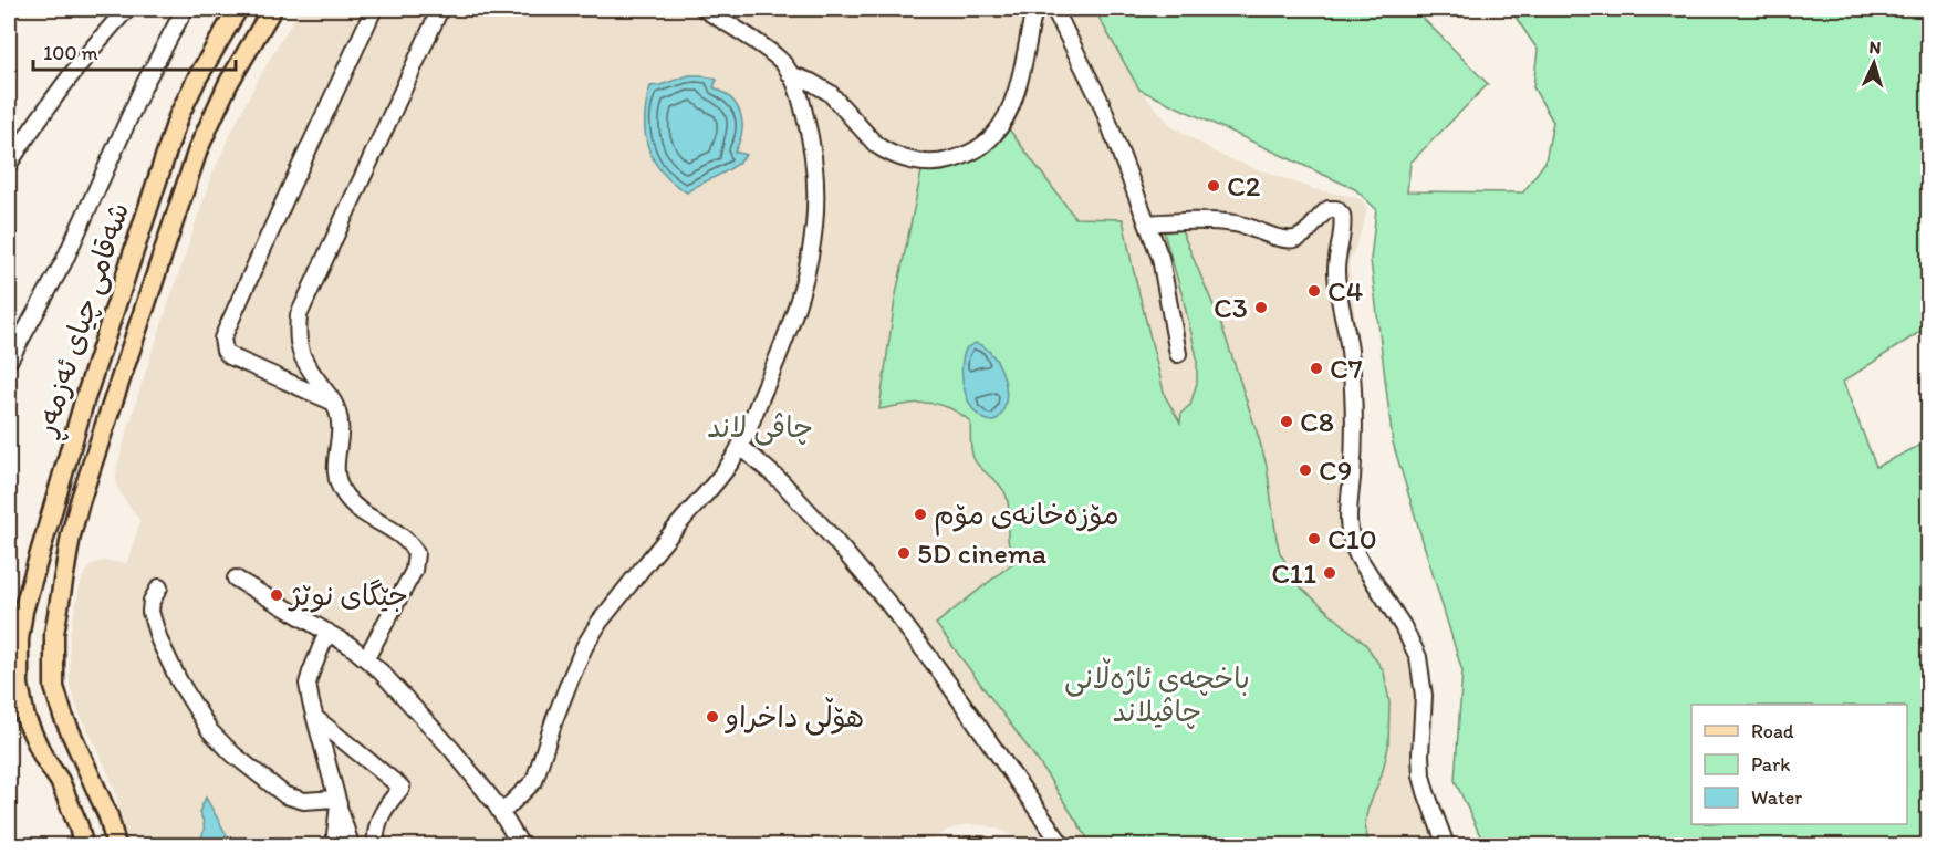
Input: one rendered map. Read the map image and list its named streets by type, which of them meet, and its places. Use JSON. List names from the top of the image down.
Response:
{
  "streets": {
    "main road": ["شەقامی چیای ئەزمەڕ"]
  },
  "parks": ["چاڤی لاند", "باخچەی ئاژەڵانی چاڤیلاند"],
  "places": [
    "C2",
    "C4",
    "C3",
    "C7",
    "C8",
    "C9",
    "مۆزەخانەی مۆم",
    "C10",
    "5D cinema",
    "C11",
    "جێگای نوێژ",
    "هۆڵی داخراو"
  ],
  "legend": ["Road", "Park", "Water"],
  "scale_bar": "100 m",
  "north": "top"
}
